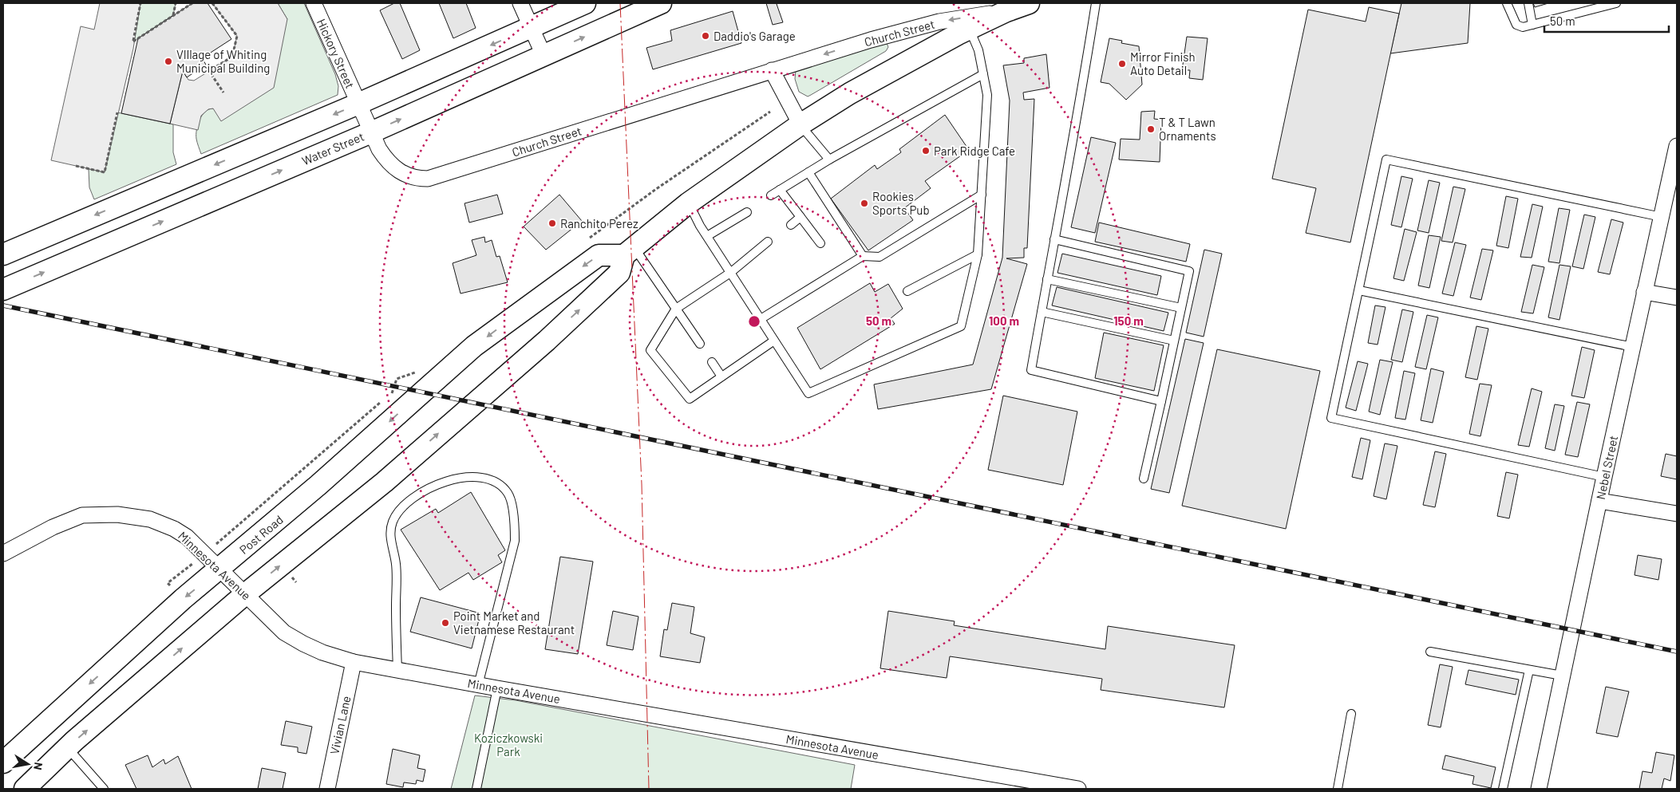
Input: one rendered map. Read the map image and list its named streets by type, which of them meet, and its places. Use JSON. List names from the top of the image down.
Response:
{
  "streets": {
    "main road": ["Church Street", "Water Street", "Post Road"],
    "street": [
      "Hickory Street",
      "Nebel Street",
      "Minnesota Avenue",
      "Vivian Lane"
    ]
  },
  "crossings": [
    ["Church Street", "Hickory Street"],
    ["Church Street", "Water Street"],
    ["Post Road", "Minnesota Avenue"],
    ["Minnesota Avenue", "Vivian Lane"]
  ],
  "parks": ["Koziczkowski Park"],
  "places": [
    "Daddio's Garage",
    "VIllage of Whiting Municipal Building",
    "Mirror Finish Auto Detail",
    "T & T Lawn Ornaments",
    "Park Ridge Cafe",
    "Rookies Sports Pub",
    "Ranchito Perez",
    "Point Market and Vietnamese Restaurant"
  ],
  "scale_bar": "50 m",
  "north": "right",
  "rings": ["50 m", "100 m", "150 m"]
}
